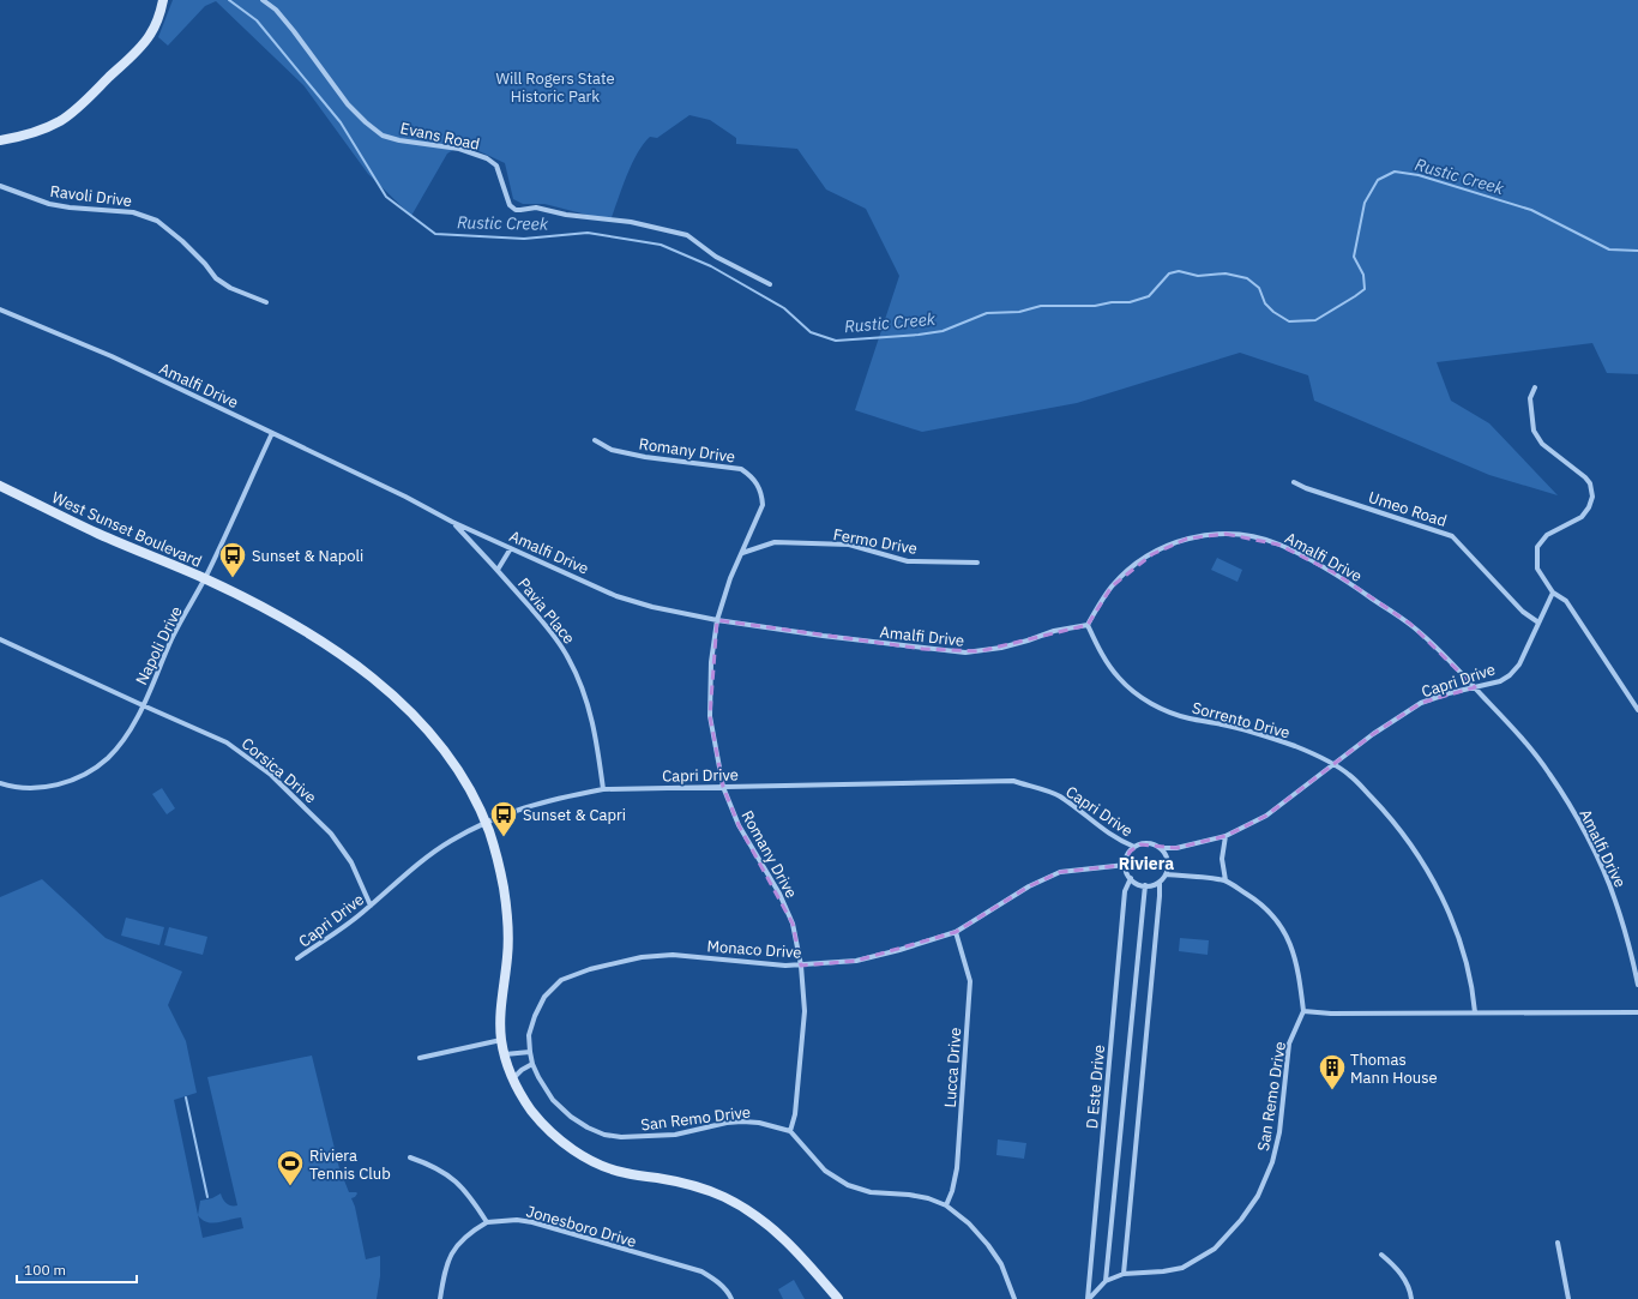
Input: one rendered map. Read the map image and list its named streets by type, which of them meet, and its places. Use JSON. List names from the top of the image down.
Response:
{
  "streets": {
    "main road": ["West Sunset Boulevard"],
    "street": [
      "Evans Road",
      "Ravoli Drive",
      "Amalfi Drive",
      "Romany Drive",
      "Umeo Road",
      "Fermo Drive",
      "Pavia Place",
      "Napoli Drive",
      "Capri Drive",
      "Sorrento Drive",
      "Corsica Drive",
      "Monaco Drive",
      "Lucca Drive",
      "D Este Drive",
      "San Remo Drive",
      "Jonesboro Drive"
    ]
  },
  "crossings": [
    ["Amalfi Drive", "Romany Drive"],
    ["Amalfi Drive", "Pavia Place"],
    ["Amalfi Drive", "Napoli Drive"],
    ["Amalfi Drive", "Capri Drive"],
    ["Amalfi Drive", "Sorrento Drive"],
    ["Romany Drive", "Fermo Drive"],
    ["Romany Drive", "Capri Drive"],
    ["Romany Drive", "Monaco Drive"],
    ["Romany Drive", "San Remo Drive"],
    ["Umeo Road", "Capri Drive"],
    ["West Sunset Boulevard", "Napoli Drive"],
    ["West Sunset Boulevard", "Capri Drive"],
    ["Pavia Place", "Capri Drive"],
    ["Napoli Drive", "Corsica Drive"],
    ["Capri Drive", "Sorrento Drive"],
    ["Capri Drive", "Corsica Drive"],
    ["Capri Drive", "Monaco Drive"],
    ["Capri Drive", "D Este Drive"],
    ["Monaco Drive", "Lucca Drive"],
    ["Monaco Drive", "D Este Drive"],
    ["Monaco Drive", "San Remo Drive"],
    ["D Este Drive", "San Remo Drive"]
  ],
  "districts": ["Riviera"],
  "water": ["Rustic Creek"],
  "parks": ["Will Rogers State Historic Park"],
  "places": {
    "bus stop": ["Sunset & Napoli", "Sunset & Capri"],
    "building": ["Thomas Mann House"],
    "sports": ["Riviera Tennis Club"]
  },
  "scale_bar": "100 m"
}
